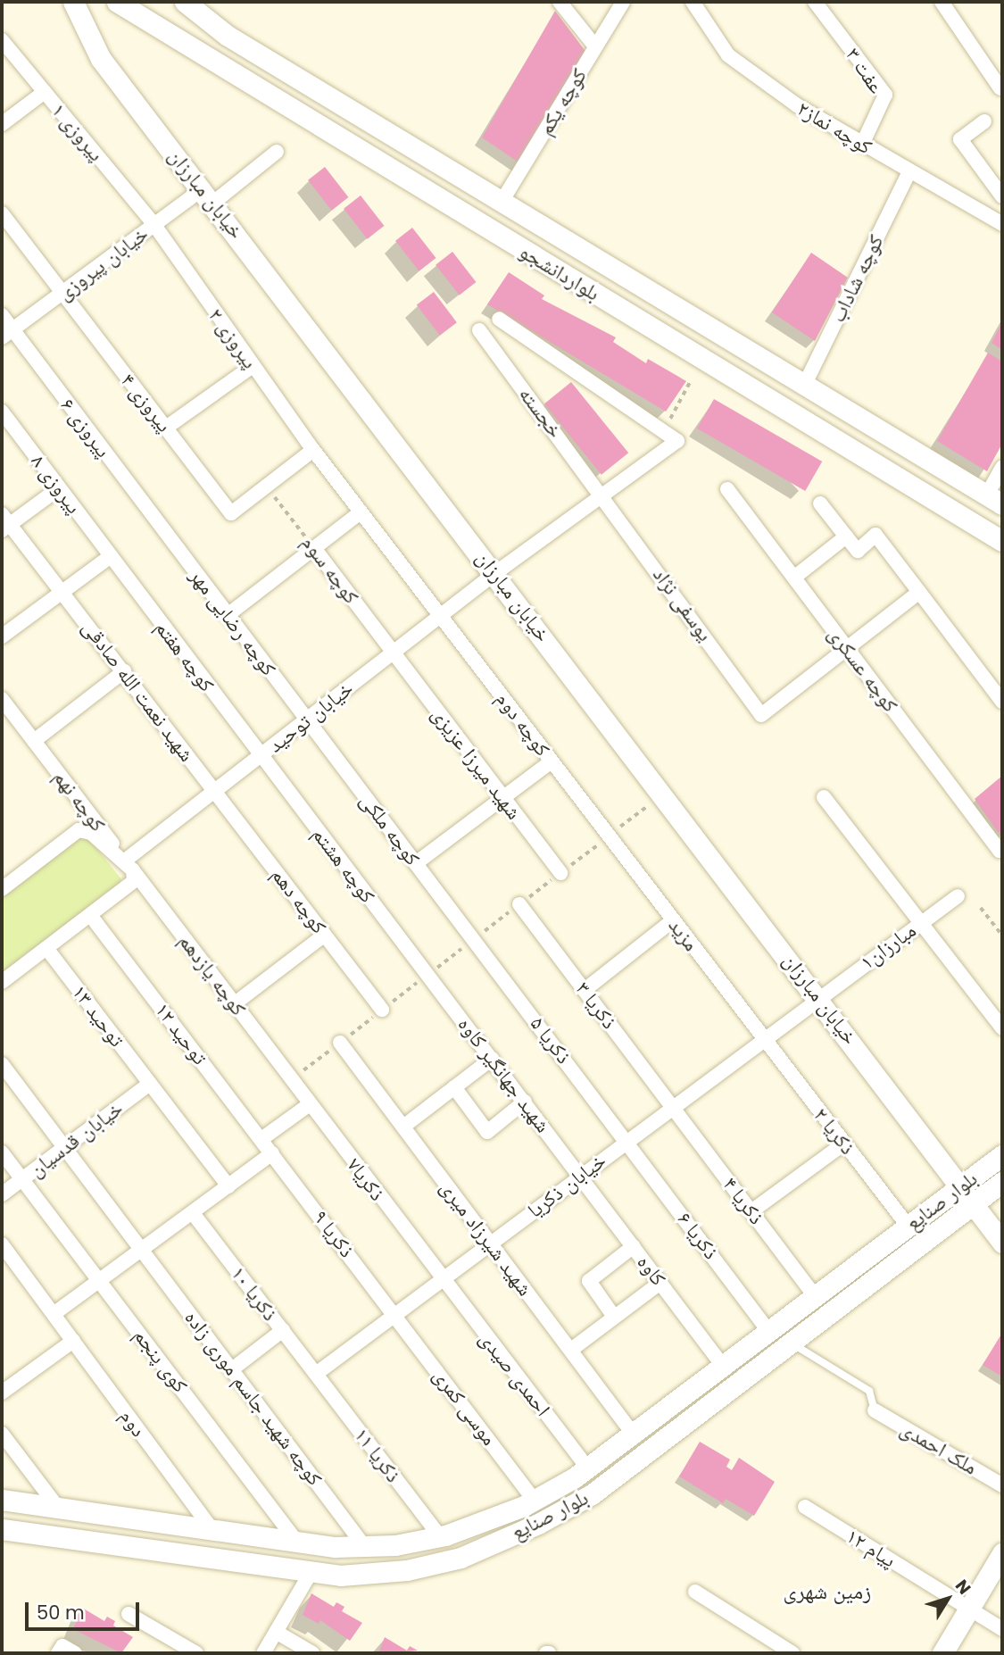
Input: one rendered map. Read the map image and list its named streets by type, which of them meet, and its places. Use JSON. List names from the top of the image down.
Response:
{
  "streets": {
    "street": [
      "عفت ۳",
      "کوچه یکم",
      "کوچه نماز۲",
      "پیروزی ۱",
      "خیابان مبارزان",
      "خیابان پیروزی",
      "بلواردانشجو",
      "کوچه شاداب",
      "پیروزی ۲",
      "پیروزی ۴",
      "خجسته",
      "پیروزی ۶",
      "پیروزی ۸",
      "کوچه سوم",
      "یوسفی نژاد",
      "کوچه رضایی مهر",
      "کوچه هفتم",
      "کوچه عسکری",
      "شهید نعمت الله صادقی",
      "خیابان توحید",
      "کوچه دوم",
      "شهید میرزا عزیزی",
      "کوچه نهم",
      "کوچه ملکی",
      "کوچه هشتم",
      "کوچه دهم",
      "مزید",
      "مبارزان۱",
      "کوچه یازدهم",
      "ذکریا ۳",
      "توحید ۱۳",
      "توحید ۱۲",
      "ذکریا ۵",
      "شهید جهانگیر کاوه",
      "ذکریا ۲",
      "خیابان قدسیان",
      "ذکریا۷",
      "خیابان ذکریا",
      "ذکریا ۴",
      "بلوار صنایع",
      "ذکریا ۹",
      "ذکریا ۶",
      "شهید شیرزاد میری",
      "کاوه",
      "ذکریا ۱۰",
      "کوی پنجم",
      "احمدی صیدی",
      "کوچه شهید جاسم موری زاده",
      "موسی کمری",
      "دوم",
      "ملک احمدی",
      "ذکریا ۱۱",
      "پیام ۱۲"
    ]
  },
  "crossings": [
    ["عفت ۳", "کوچه نماز۲"],
    ["کوچه یکم", "بلواردانشجو"],
    ["کوچه نماز۲", "کوچه شاداب"],
    ["پیروزی ۱", "خیابان پیروزی"],
    ["پیروزی ۱", "پیروزی ۲"],
    ["خیابان مبارزان", "خیابان پیروزی"],
    ["خیابان مبارزان", "خیابان توحید"],
    ["خیابان مبارزان", "مبارزان۱"],
    ["خیابان مبارزان", "خیابان ذکریا"],
    ["خیابان مبارزان", "بلوار صنایع"],
    ["خیابان پیروزی", "پیروزی ۲"],
    ["خیابان پیروزی", "پیروزی ۴"],
    ["خیابان پیروزی", "پیروزی ۶"],
    ["بلواردانشجو", "کوچه شاداب"],
    ["پیروزی ۴", "کوچه سوم"],
    ["خجسته", "یوسفی نژاد"],
    ["پیروزی ۶", "کوچه رضایی مهر"],
    ["پیروزی ۸", "کوچه هفتم"],
    ["کوچه سوم", "خیابان توحید"],
    ["کوچه سوم", "شهید میرزا عزیزی"],
    ["یوسفی نژاد", "کوچه عسکری"],
    ["کوچه رضایی مهر", "خیابان توحید"],
    ["کوچه رضایی مهر", "کوچه ملکی"],
    ["کوچه هفتم", "خیابان توحید"],
    ["کوچه هفتم", "کوچه هشتم"],
    ["شهید نعمت الله صادقی", "خیابان توحید"],
    ["شهید نعمت الله صادقی", "کوچه دهم"],
    ["خیابان توحید", "کوچه دوم"],
    ["خیابان توحید", "شهید میرزا عزیزی"],
    ["خیابان توحید", "کوچه نهم"],
    ["خیابان توحید", "کوچه ملکی"],
    ["خیابان توحید", "کوچه هشتم"],
    ["خیابان توحید", "کوچه دهم"],
    ["خیابان توحید", "کوچه یازدهم"],
    ["خیابان توحید", "توحید ۱۳"],
    ["خیابان توحید", "توحید ۱۲"],
    ["کوچه دوم", "مزید"],
    ["کوچه نهم", "کوچه یازدهم"],
    ["کوچه ملکی", "ذکریا ۵"],
    ["کوچه هشتم", "شهید جهانگیر کاوه"],
    ["مزید", "ذکریا ۲"],
    ["مزید", "خیابان ذکریا"],
    ["مبارزان۱", "خیابان ذکریا"],
    ["کوچه یازدهم", "ذکریا۷"],
    ["ذکریا ۳", "خیابان ذکریا"],
    ["ذکریا ۳", "ذکریا ۴"],
    ["توحید ۱۳", "خیابان قدسیان"],
    ["توحید ۱۲", "ذکریا ۹"],
    ["ذکریا ۵", "خیابان ذکریا"],
    ["ذکریا ۵", "ذکریا ۶"],
    ["شهید جهانگیر کاوه", "خیابان ذکریا"],
    ["شهید جهانگیر کاوه", "کاوه"],
    ["ذکریا ۲", "خیابان ذکریا"],
    ["ذکریا ۲", "بلوار صنایع"],
    ["خیابان قدسیان", "کوی پنجم"],
    ["خیابان قدسیان", "کوچه شهید جاسم موری زاده"],
    ["ذکریا۷", "خیابان ذکریا"],
    ["ذکریا۷", "احمدی صیدی"],
    ["خیابان ذکریا", "ذکریا ۴"],
    ["خیابان ذکریا", "ذکریا ۹"],
    ["خیابان ذکریا", "ذکریا ۶"],
    ["خیابان ذکریا", "شهید شیرزاد میری"],
    ["خیابان ذکریا", "کاوه"],
    ["خیابان ذکریا", "ذکریا ۱۰"],
    ["خیابان ذکریا", "احمدی صیدی"],
    ["خیابان ذکریا", "موسی کمری"],
    ["خیابان ذکریا", "ذکریا ۱۱"],
    ["ذکریا ۴", "بلوار صنایع"],
    ["بلوار صنایع", "ذکریا ۶"],
    ["بلوار صنایع", "شهید شیرزاد میری"],
    ["بلوار صنایع", "کاوه"],
    ["بلوار صنایع", "کوی پنجم"],
    ["بلوار صنایع", "احمدی صیدی"],
    ["بلوار صنایع", "کوچه شهید جاسم موری زاده"],
    ["بلوار صنایع", "موسی کمری"],
    ["بلوار صنایع", "دوم"],
    ["بلوار صنایع", "ذکریا ۱۱"],
    ["ذکریا ۹", "موسی کمری"],
    ["ذکریا ۱۰", "ذکریا ۱۱"]
  ],
  "districts": ["زمین شهری"],
  "scale_bar": "50 m",
  "north": "top right"
}
